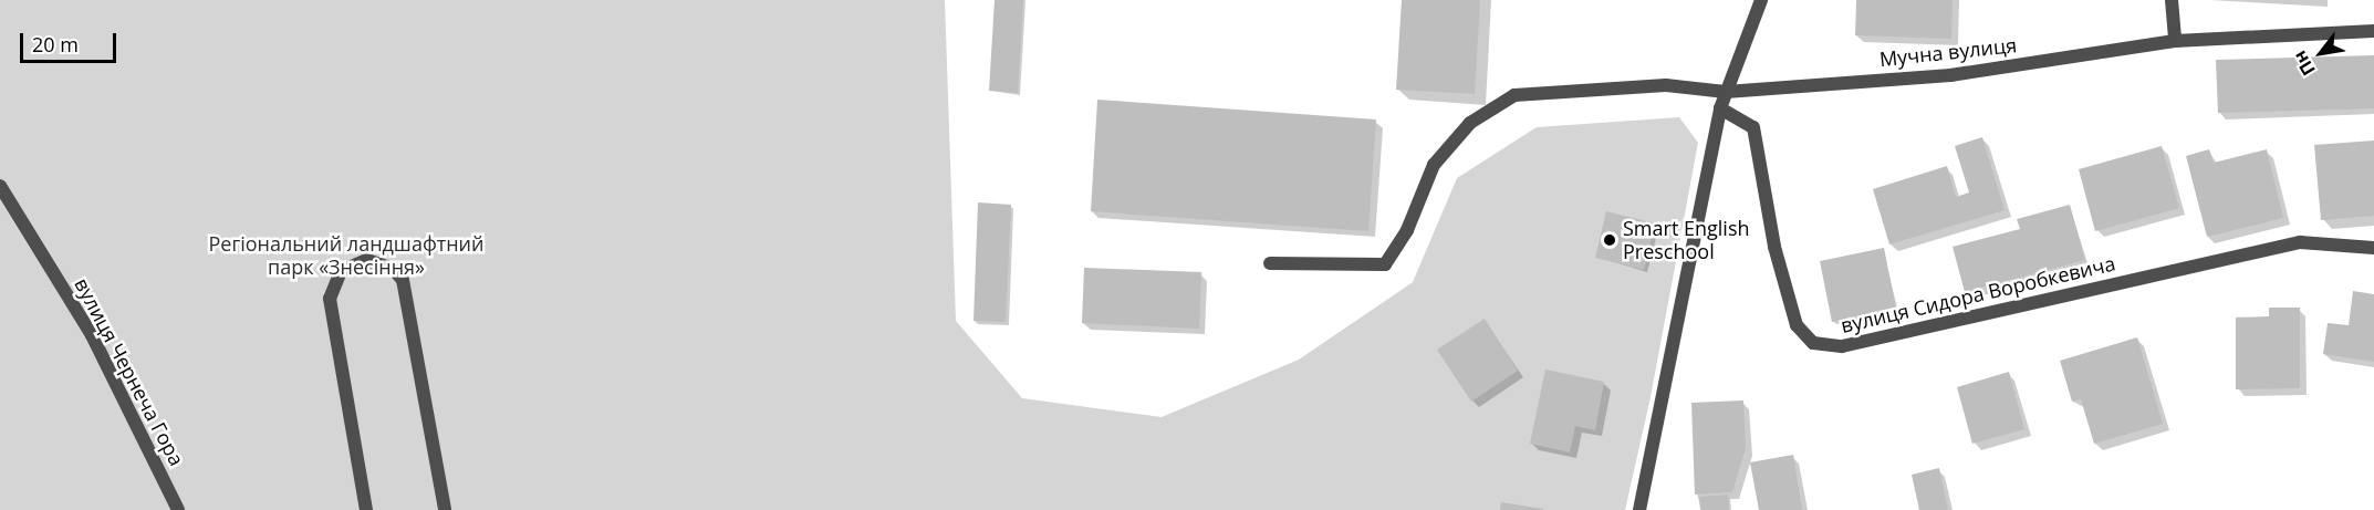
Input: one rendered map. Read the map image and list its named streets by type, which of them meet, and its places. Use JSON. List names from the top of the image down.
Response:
{
  "streets": {
    "street": ["Мучна вулиця", "вулиця Сидора Воробкевича", "вулиця Чернеча Гора"]
  },
  "parks": ["Регіональний ландшафтний парк «Знесіння»"],
  "places": ["Smart English Preschool"],
  "scale_bar": "20 m",
  "north": "bottom left"
}
